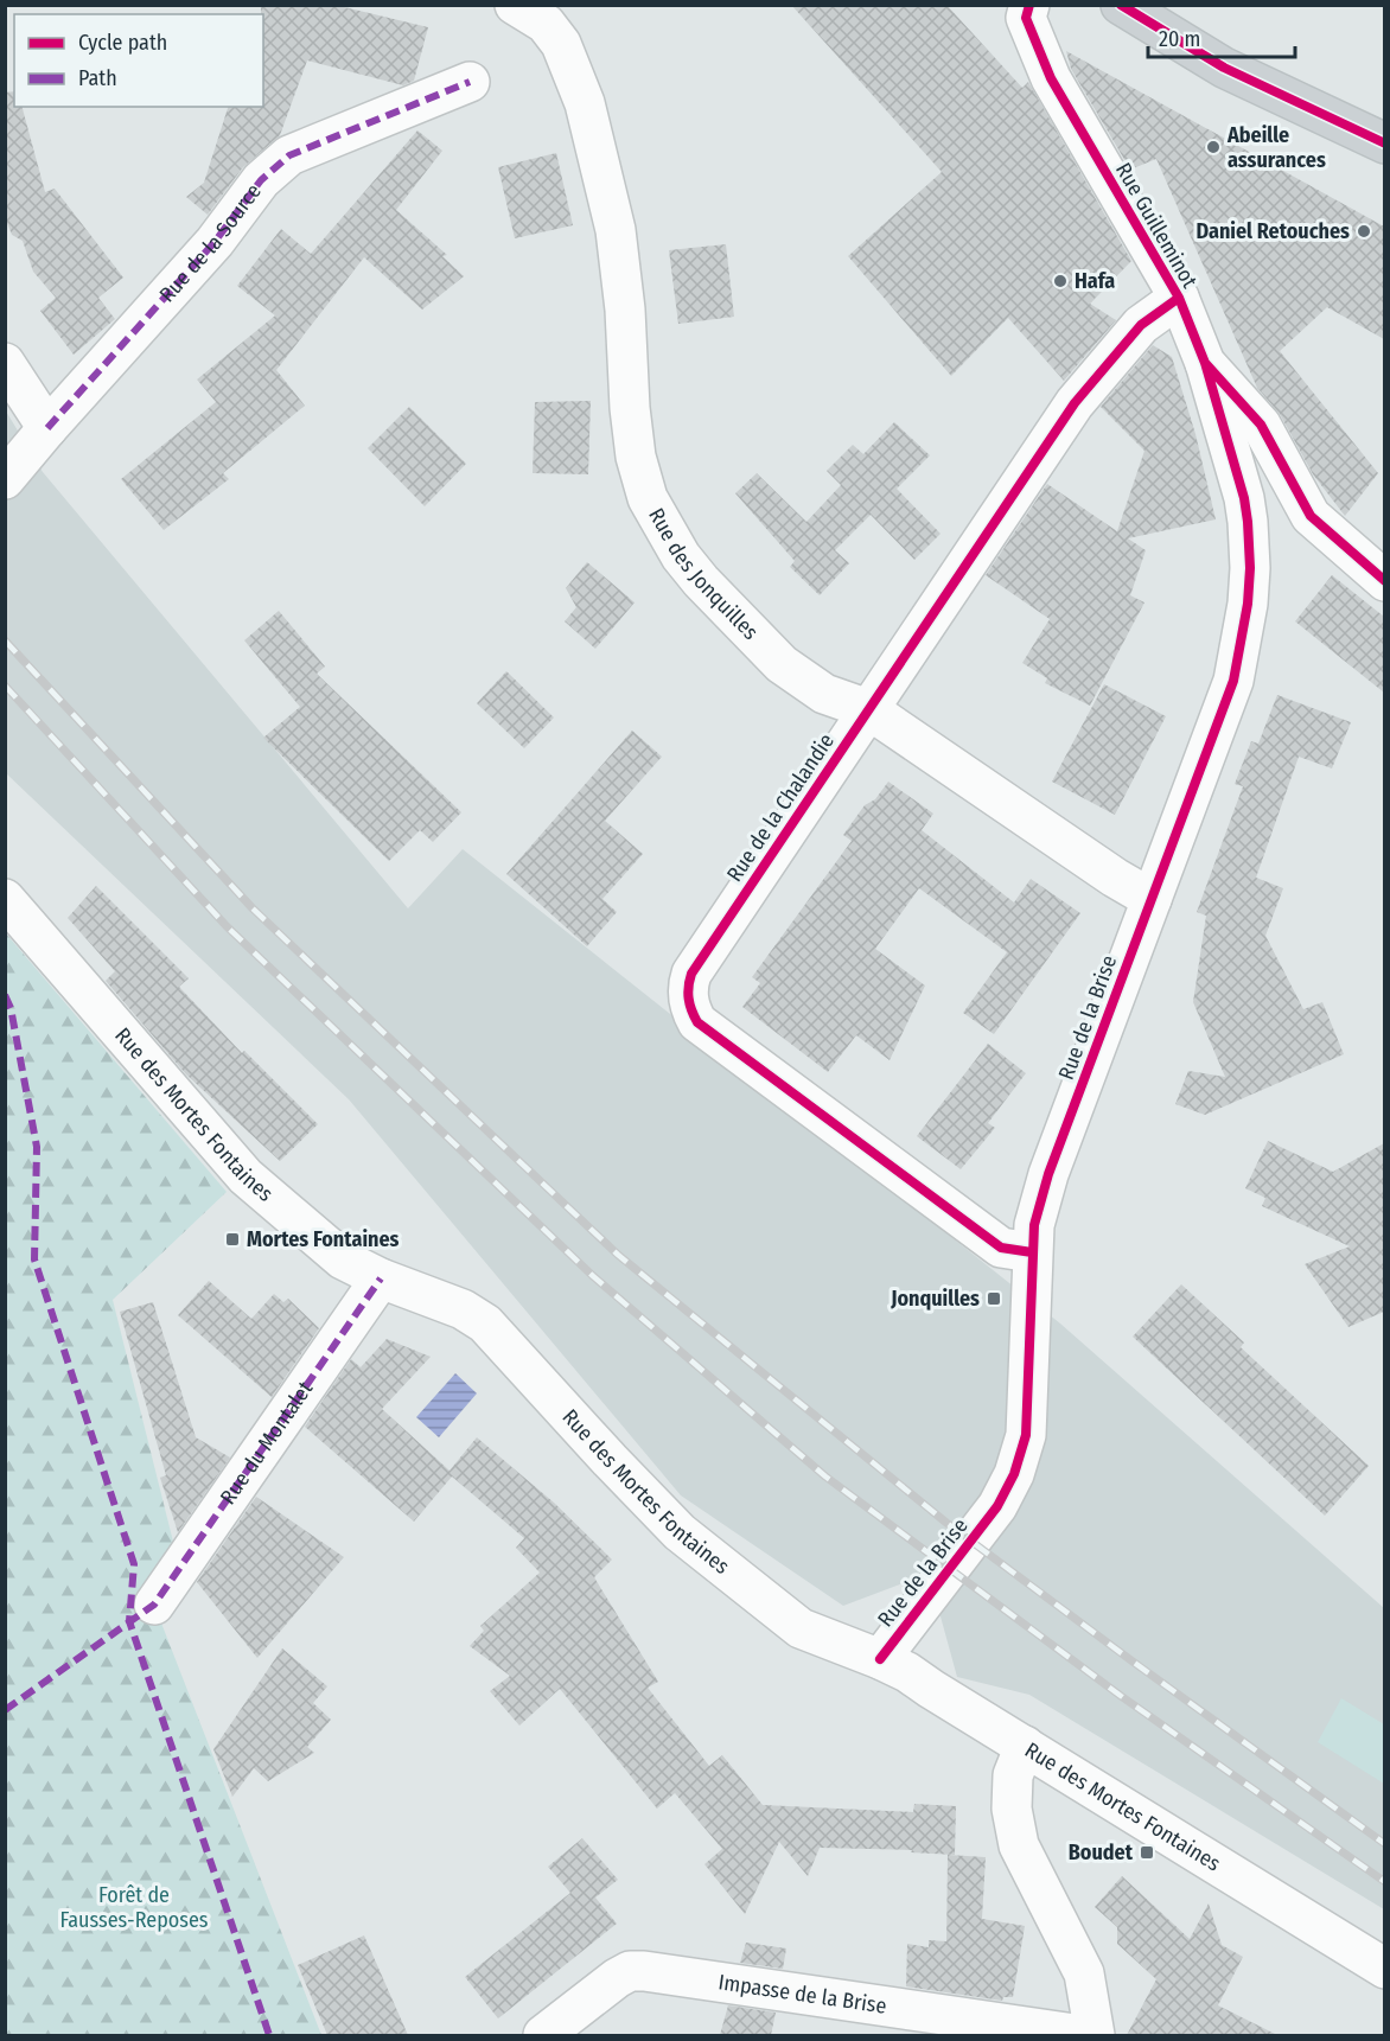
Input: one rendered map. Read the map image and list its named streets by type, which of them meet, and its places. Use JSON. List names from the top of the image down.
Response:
{
  "streets": {
    "street": [
      "Rue Guilleminot",
      "Rue de la Source",
      "Rue des Jonquilles",
      "Rue de la Chalandie",
      "Rue de la Brise",
      "Rue des Mortes Fontaines",
      "Rue du Montalet",
      "Impasse de la Brise"
    ]
  },
  "crossings": [
    ["Rue Guilleminot", "Rue de la Chalandie"],
    ["Rue Guilleminot", "Rue de la Brise"],
    ["Rue des Jonquilles", "Rue de la Chalandie"],
    ["Rue des Jonquilles", "Rue de la Brise"],
    ["Rue de la Chalandie", "Rue de la Brise"],
    ["Rue de la Brise", "Rue des Mortes Fontaines"],
    ["Rue des Mortes Fontaines", "Rue du Montalet"]
  ],
  "parks": ["Forêt de Fausses-Reposes"],
  "places": {
    "other": ["Abeille assurances", "Daniel Retouches", "Hafa"],
    "transit": ["Mortes Fontaines", "Jonquilles", "Boudet"]
  },
  "legend": ["Cycle path", "Path"],
  "scale_bar": "20 m"
}
